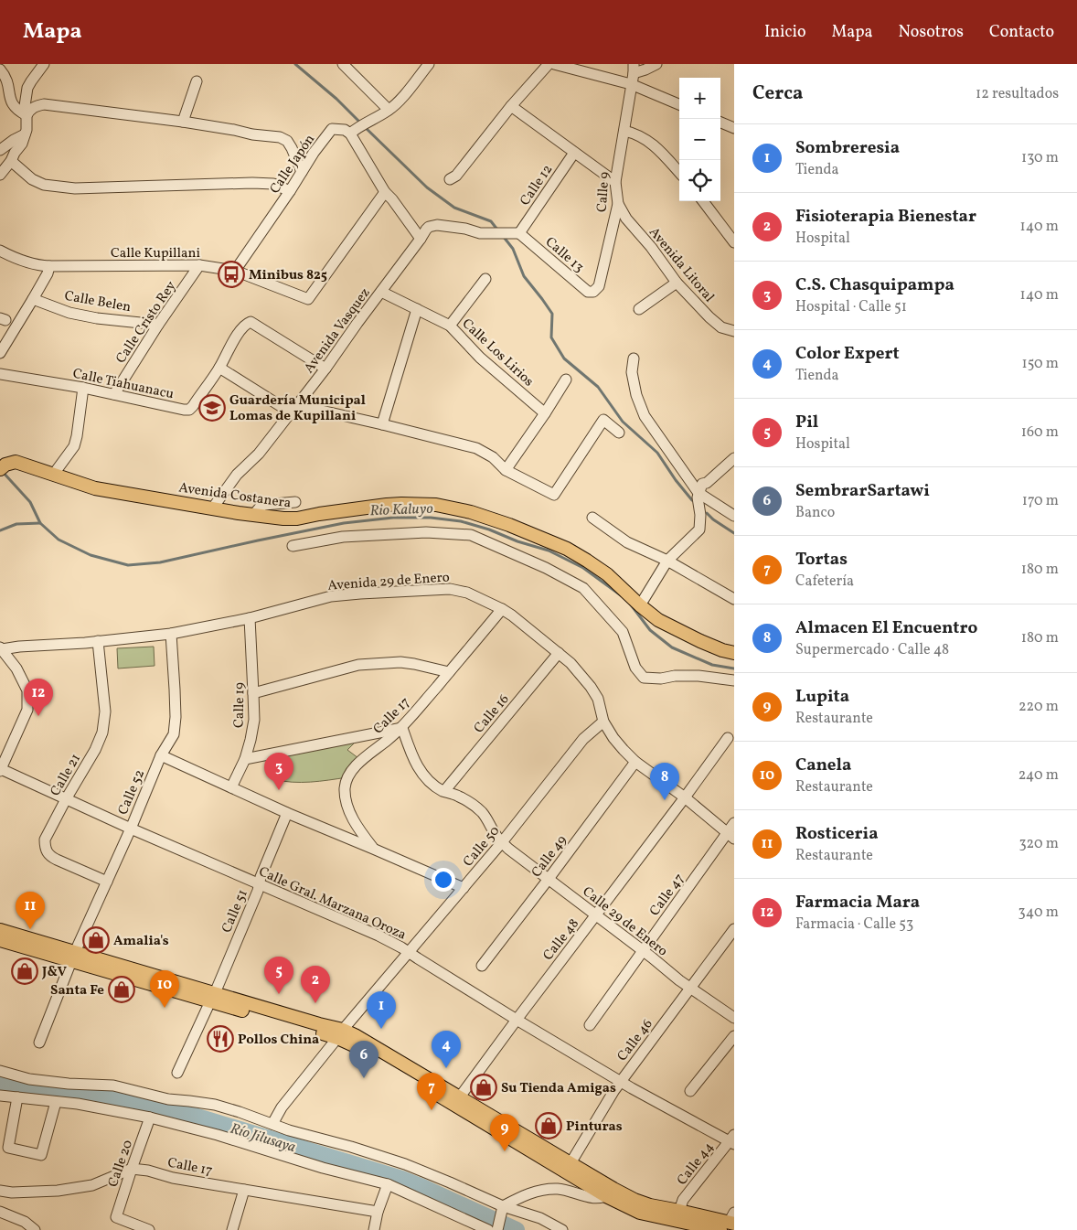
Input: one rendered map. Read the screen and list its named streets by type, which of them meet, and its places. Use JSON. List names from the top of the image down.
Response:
{
  "streets": {
    "main road": ["Avenida Costanera"],
    "street": [
      "Calle Japón",
      "Calle 12",
      "Calle 9",
      "Calle Kupillani",
      "Calle 13",
      "Avenida Litoral",
      "Calle Belen",
      "Calle Cristo Rey",
      "Avenida Vasquez",
      "Calle Los Lirios",
      "Calle Tiahuanacu",
      "Avenida 29 de Enero",
      "Calle 19",
      "Calle 16",
      "Calle 17",
      "Calle 21",
      "Calle 52",
      "Calle 50",
      "Calle 49",
      "Calle 47",
      "Calle Gral. Marzana Oroza",
      "Calle 51",
      "Calle 29 de Enero",
      "Calle 48",
      "Calle 46",
      "Calle 20",
      "Calle 44"
    ]
  },
  "crossings": [
    ["Calle Japón", "Calle Kupillani"],
    ["Calle 12", "Calle 13"],
    ["Calle 12", "Avenida Vasquez"],
    ["Calle 9", "Calle 13"],
    ["Calle 9", "Avenida Litoral"],
    ["Calle Kupillani", "Calle Cristo Rey"],
    ["Calle 13", "Avenida Vasquez"],
    ["Calle Belen", "Calle Cristo Rey"],
    ["Calle Cristo Rey", "Calle Tiahuanacu"],
    ["Avenida Vasquez", "Calle Los Lirios"],
    ["Avenida Vasquez", "Calle Tiahuanacu"],
    ["Avenida Vasquez", "Avenida Costanera"],
    ["Avenida 29 de Enero", "Calle 19"],
    ["Avenida 29 de Enero", "Calle 16"],
    ["Avenida 29 de Enero", "Calle 17"],
    ["Avenida 29 de Enero", "Calle 21"],
    ["Avenida 29 de Enero", "Calle 52"],
    ["Avenida 29 de Enero", "Calle 50"],
    ["Avenida 29 de Enero", "Calle 49"],
    ["Avenida 29 de Enero", "Calle 47"],
    ["Avenida 29 de Enero", "Calle 48"],
    ["Calle 16", "Calle 29 de Enero"],
    ["Calle 17", "Calle 29 de Enero"],
    ["Calle 17", "Calle 20"],
    ["Calle 21", "Calle 52"],
    ["Calle 21", "Calle Gral. Marzana Oroza"],
    ["Calle 52", "Calle Gral. Marzana Oroza"],
    ["Calle 50", "Calle Gral. Marzana Oroza"],
    ["Calle 50", "Calle 29 de Enero"],
    ["Calle 49", "Calle 29 de Enero"],
    ["Calle 47", "Calle 29 de Enero"],
    ["Calle Gral. Marzana Oroza", "Calle 51"],
    ["Calle Gral. Marzana Oroza", "Calle 48"],
    ["Calle Gral. Marzana Oroza", "Calle 46"],
    ["Calle Gral. Marzana Oroza", "Calle 44"],
    ["Calle 29 de Enero", "Calle 48"],
    ["Calle 29 de Enero", "Calle 46"]
  ],
  "water": ["Rio Kaluyo", "Río Jilusaya"],
  "places": {
    "bus stop": ["Minibus 825"],
    "school or university": ["Guardería Municipal Lomas de Kupillani"],
    "shop": [
      "Amalia's",
      "J&V",
      "Santa Fe",
      "Su Tienda Amigas",
      "Pinturas"
    ],
    "restaurant": ["Pollos China"]
  },
  "page": {
    "header": "Mapa",
    "nav": [
      "Inicio",
      "Mapa",
      "Nosotros",
      "Contacto"
    ],
    "heading": ["Cerca", "12 resultados"],
    "map_buttons": ["+", "−"],
    "list": [
      {
        "mark": "1",
        "name": "Sombreresia",
        "note": "Tienda",
        "value": "130 m"
      },
      {
        "mark": "2",
        "name": "Fisioterapia Bienestar",
        "note": "Hospital",
        "value": "140 m"
      },
      {
        "mark": "3",
        "name": "C.S. Chasquipampa",
        "note": "Hospital · Calle 51",
        "value": "140 m"
      },
      {
        "mark": "4",
        "name": "Color Expert",
        "note": "Tienda",
        "value": "150 m"
      },
      {
        "mark": "5",
        "name": "Pil",
        "note": "Hospital",
        "value": "160 m"
      },
      {
        "mark": "6",
        "name": "SembrarSartawi",
        "note": "Banco",
        "value": "170 m"
      },
      {
        "mark": "7",
        "name": "Tortas",
        "note": "Cafetería",
        "value": "180 m"
      },
      {
        "mark": "8",
        "name": "Almacen El Encuentro",
        "note": "Supermercado · Calle 48",
        "value": "180 m"
      },
      {
        "mark": "9",
        "name": "Lupita",
        "note": "Restaurante",
        "value": "220 m"
      },
      {
        "mark": "10",
        "name": "Canela",
        "note": "Restaurante",
        "value": "240 m"
      },
      {
        "mark": "11",
        "name": "Rosticeria",
        "note": "Restaurante",
        "value": "320 m"
      },
      {
        "mark": "12",
        "name": "Farmacia Mara",
        "note": "Farmacia · Calle 53",
        "value": "340 m"
      }
    ],
    "pins": [
      "12",
      "3",
      "8",
      "11",
      "5",
      "2",
      "10",
      "1",
      "4",
      "6",
      "7",
      "9"
    ]
  }
}
